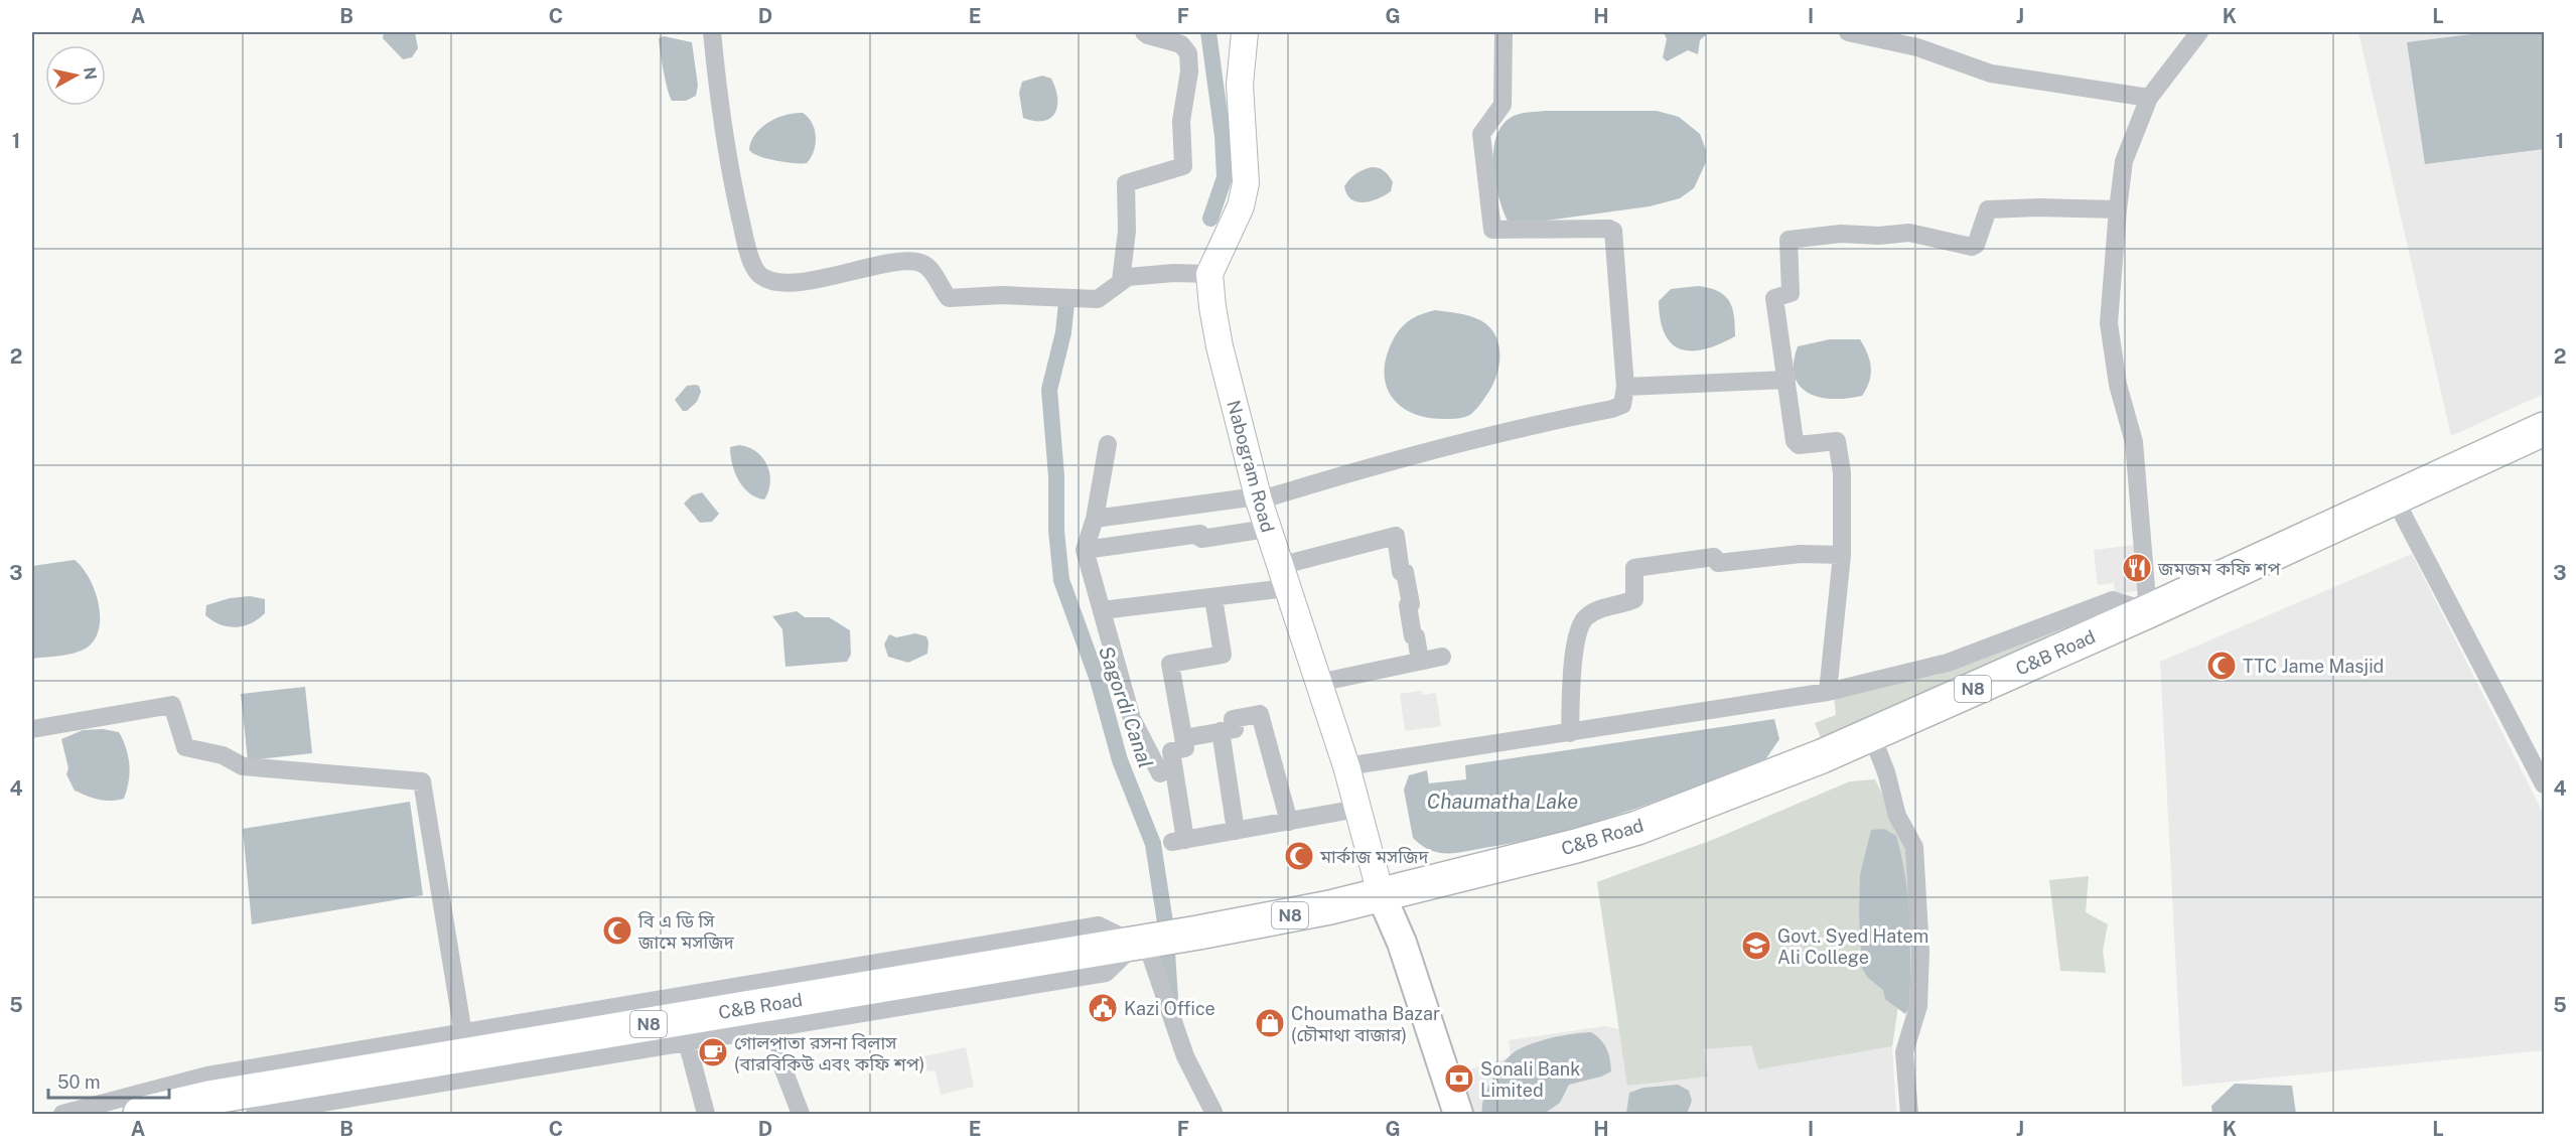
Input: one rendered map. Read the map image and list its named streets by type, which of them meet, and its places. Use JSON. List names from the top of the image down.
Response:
{
  "streets": {
    "highway": ["C&B Road", "N8"],
    "main road": ["Nabogram Road"]
  },
  "crossings": [
    ["Nabogram Road", "C&B Road"]
  ],
  "water": ["Sagordi Canal", "Chaumatha Lake"],
  "places": {
    "restaurant": ["জমজম কফি শপ"],
    "mosque": ["TTC Jame Masjid", "মার্কাজ মসজিদ", "বি এ ডি সি জামে মসজিদ"],
    "school or university": ["Govt. Syed Hatem Ali College"],
    "public building": ["Kazi Office"],
    "shop": ["Choumatha Bazar (চৌমাথা বাজার)"],
    "cafe": ["গোলপাতা রসনা বিলাস (বারবিকিউ এবং কফি শপ)"],
    "bank": ["Sonali Bank Limited"]
  },
  "scale_bar": "50 m",
  "north": "right",
  "grid": {
    "columns": [
      "A",
      "B",
      "C",
      "D",
      "E",
      "F",
      "G",
      "H",
      "I",
      "J",
      "K",
      "L"
    ],
    "rows": [
      "1",
      "2",
      "3",
      "4",
      "5"
    ]
  }
}
